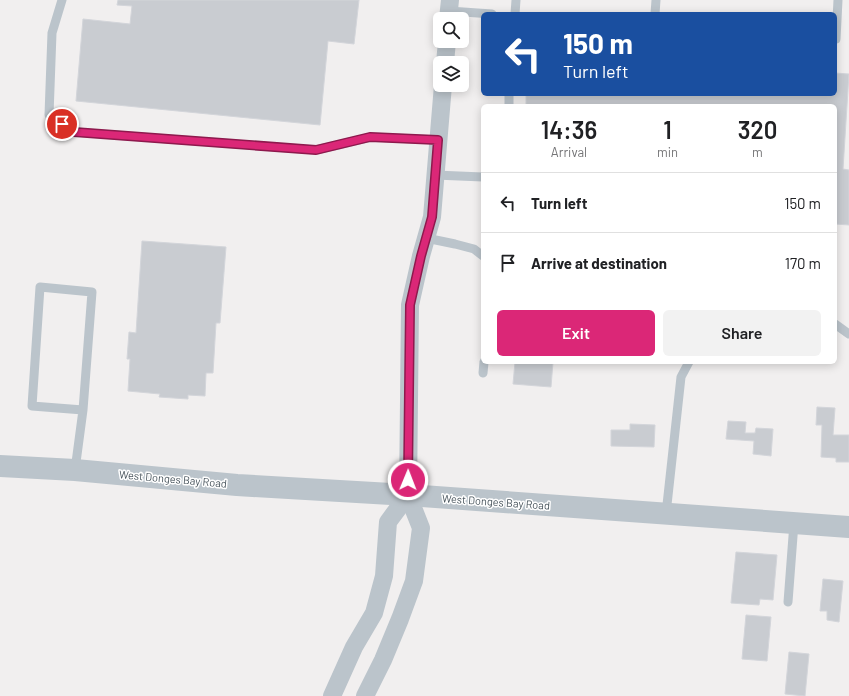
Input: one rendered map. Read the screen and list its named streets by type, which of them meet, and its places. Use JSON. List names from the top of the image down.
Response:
{
  "streets": {
    "street": ["West Donges Bay Road"]
  },
  "page": {
    "turn": ["150 m", "Turn left"],
    "eta": [
      "14:36",
      "Arrival",
      "1",
      "min",
      "320",
      "m"
    ],
    "list": [
      {
        "name": "Turn left",
        "value": "150 m"
      },
      {
        "name": "Arrive at destination",
        "value": "170 m"
      }
    ],
    "buttons": ["Exit", "Share"]
  }
}
